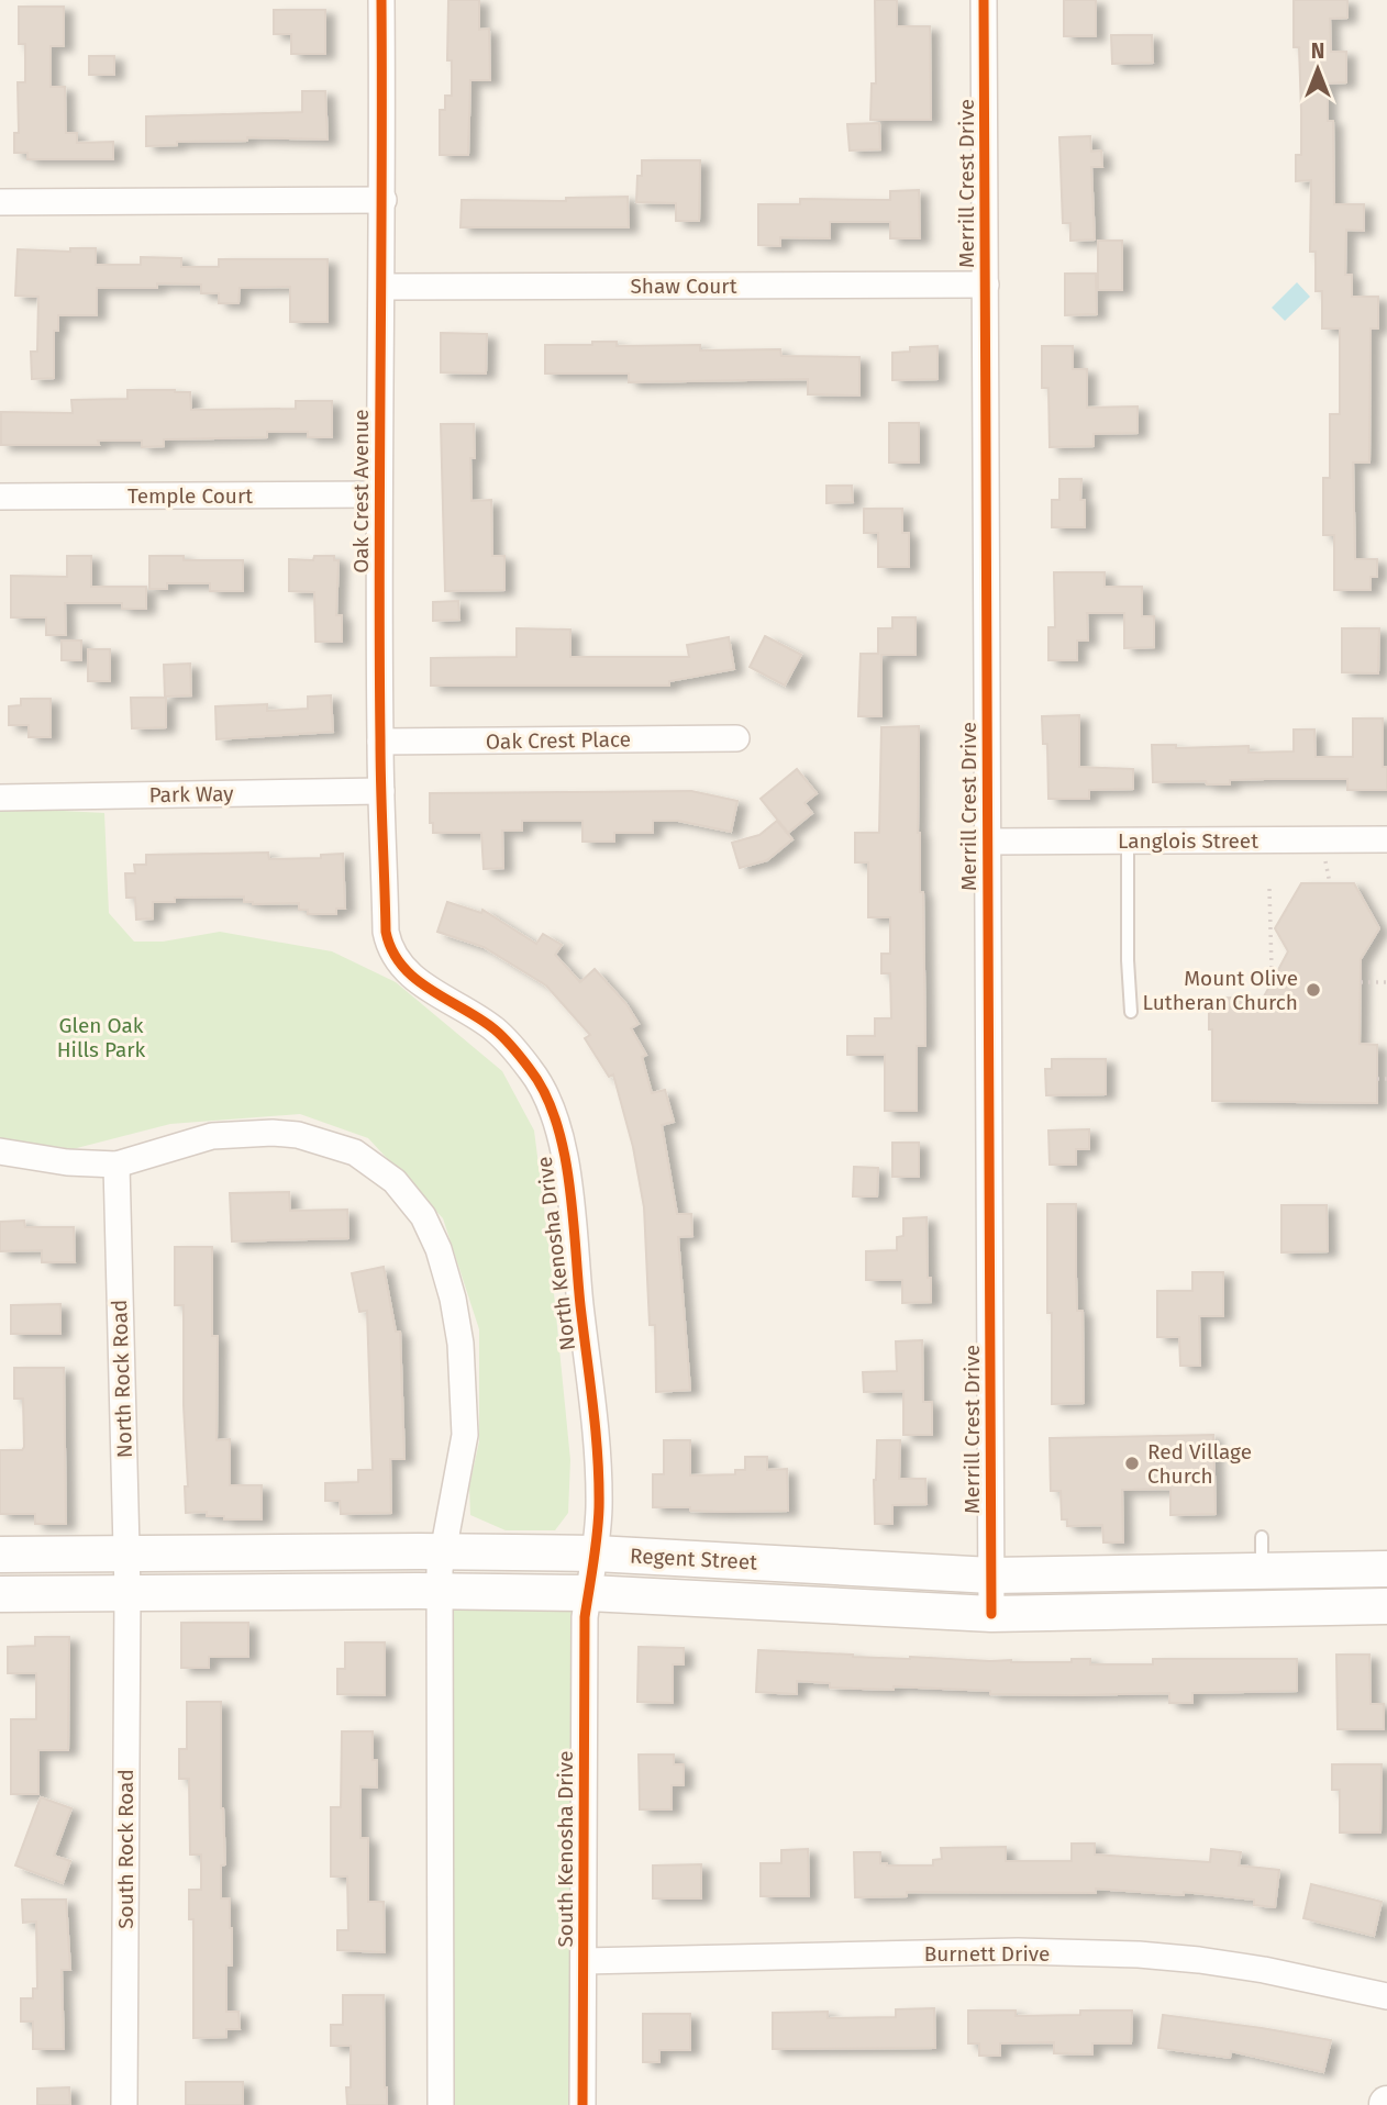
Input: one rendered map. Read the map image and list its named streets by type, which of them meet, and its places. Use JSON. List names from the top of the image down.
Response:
{
  "streets": {
    "street": [
      "Merrill Crest Drive",
      "Shaw Court",
      "Oak Crest Avenue",
      "Temple Court",
      "Oak Crest Place",
      "Park Way",
      "Langlois Street",
      "North Kenosha Drive",
      "North Rock Road",
      "Regent Street",
      "South Rock Road",
      "South Kenosha Drive",
      "Burnett Drive"
    ]
  },
  "crossings": [
    ["Merrill Crest Drive", "Shaw Court"],
    ["Merrill Crest Drive", "Langlois Street"],
    ["Merrill Crest Drive", "Regent Street"],
    ["Shaw Court", "Oak Crest Avenue"],
    ["Oak Crest Avenue", "Temple Court"],
    ["Oak Crest Avenue", "Oak Crest Place"],
    ["Oak Crest Avenue", "Park Way"],
    ["Oak Crest Avenue", "North Kenosha Drive"],
    ["North Kenosha Drive", "Regent Street"],
    ["North Kenosha Drive", "South Kenosha Drive"],
    ["North Rock Road", "Regent Street"],
    ["North Rock Road", "South Rock Road"],
    ["Regent Street", "South Rock Road"],
    ["Regent Street", "South Kenosha Drive"],
    ["South Kenosha Drive", "Burnett Drive"]
  ],
  "parks": ["Glen Oak Hills Park"],
  "places": ["Mount Olive Lutheran Church", "Red Village Church"],
  "north": "top"
}
